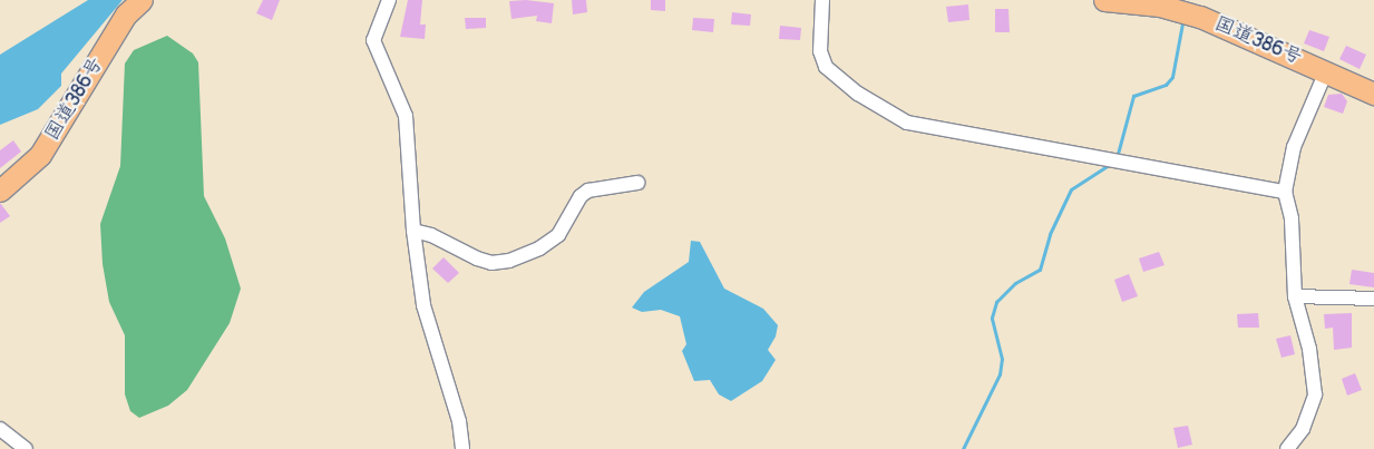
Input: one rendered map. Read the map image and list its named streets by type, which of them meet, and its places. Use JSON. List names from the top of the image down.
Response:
{
  "streets": {
    "highway": ["国道386号"]
  }
}
